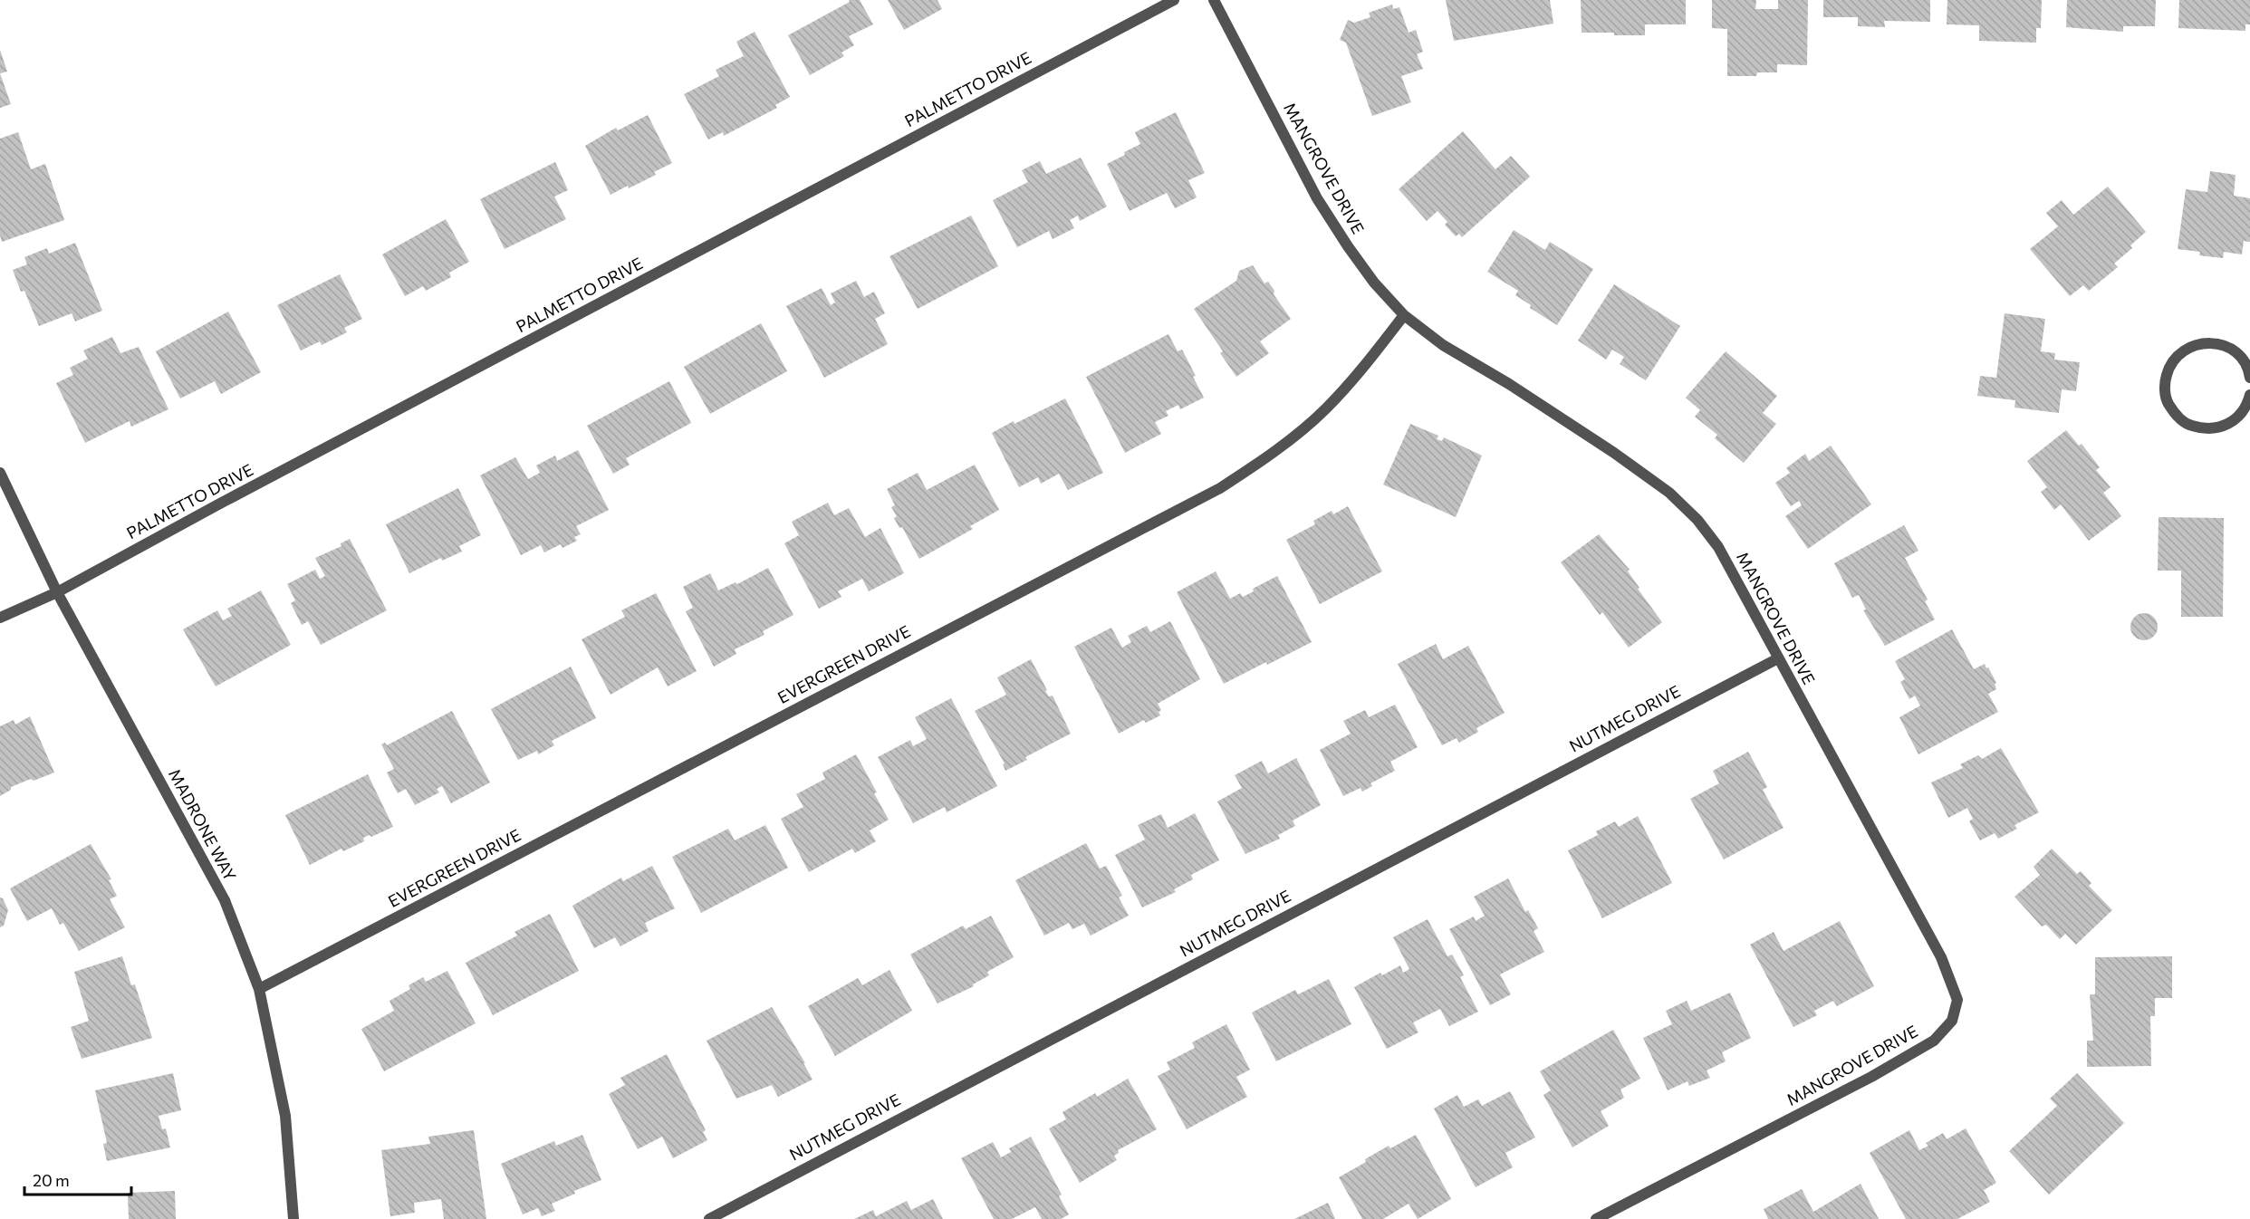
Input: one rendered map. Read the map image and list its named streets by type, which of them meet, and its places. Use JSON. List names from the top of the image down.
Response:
{
  "streets": {
    "street": [
      "PALMETTO DRIVE",
      "MANGROVE DRIVE",
      "EVERGREEN DRIVE",
      "NUTMEG DRIVE",
      "MADRONE WAY"
    ]
  },
  "crossings": [
    ["PALMETTO DRIVE", "MADRONE WAY"],
    ["MANGROVE DRIVE", "EVERGREEN DRIVE"],
    ["MANGROVE DRIVE", "NUTMEG DRIVE"],
    ["EVERGREEN DRIVE", "MADRONE WAY"]
  ],
  "scale_bar": "20 m"
}
